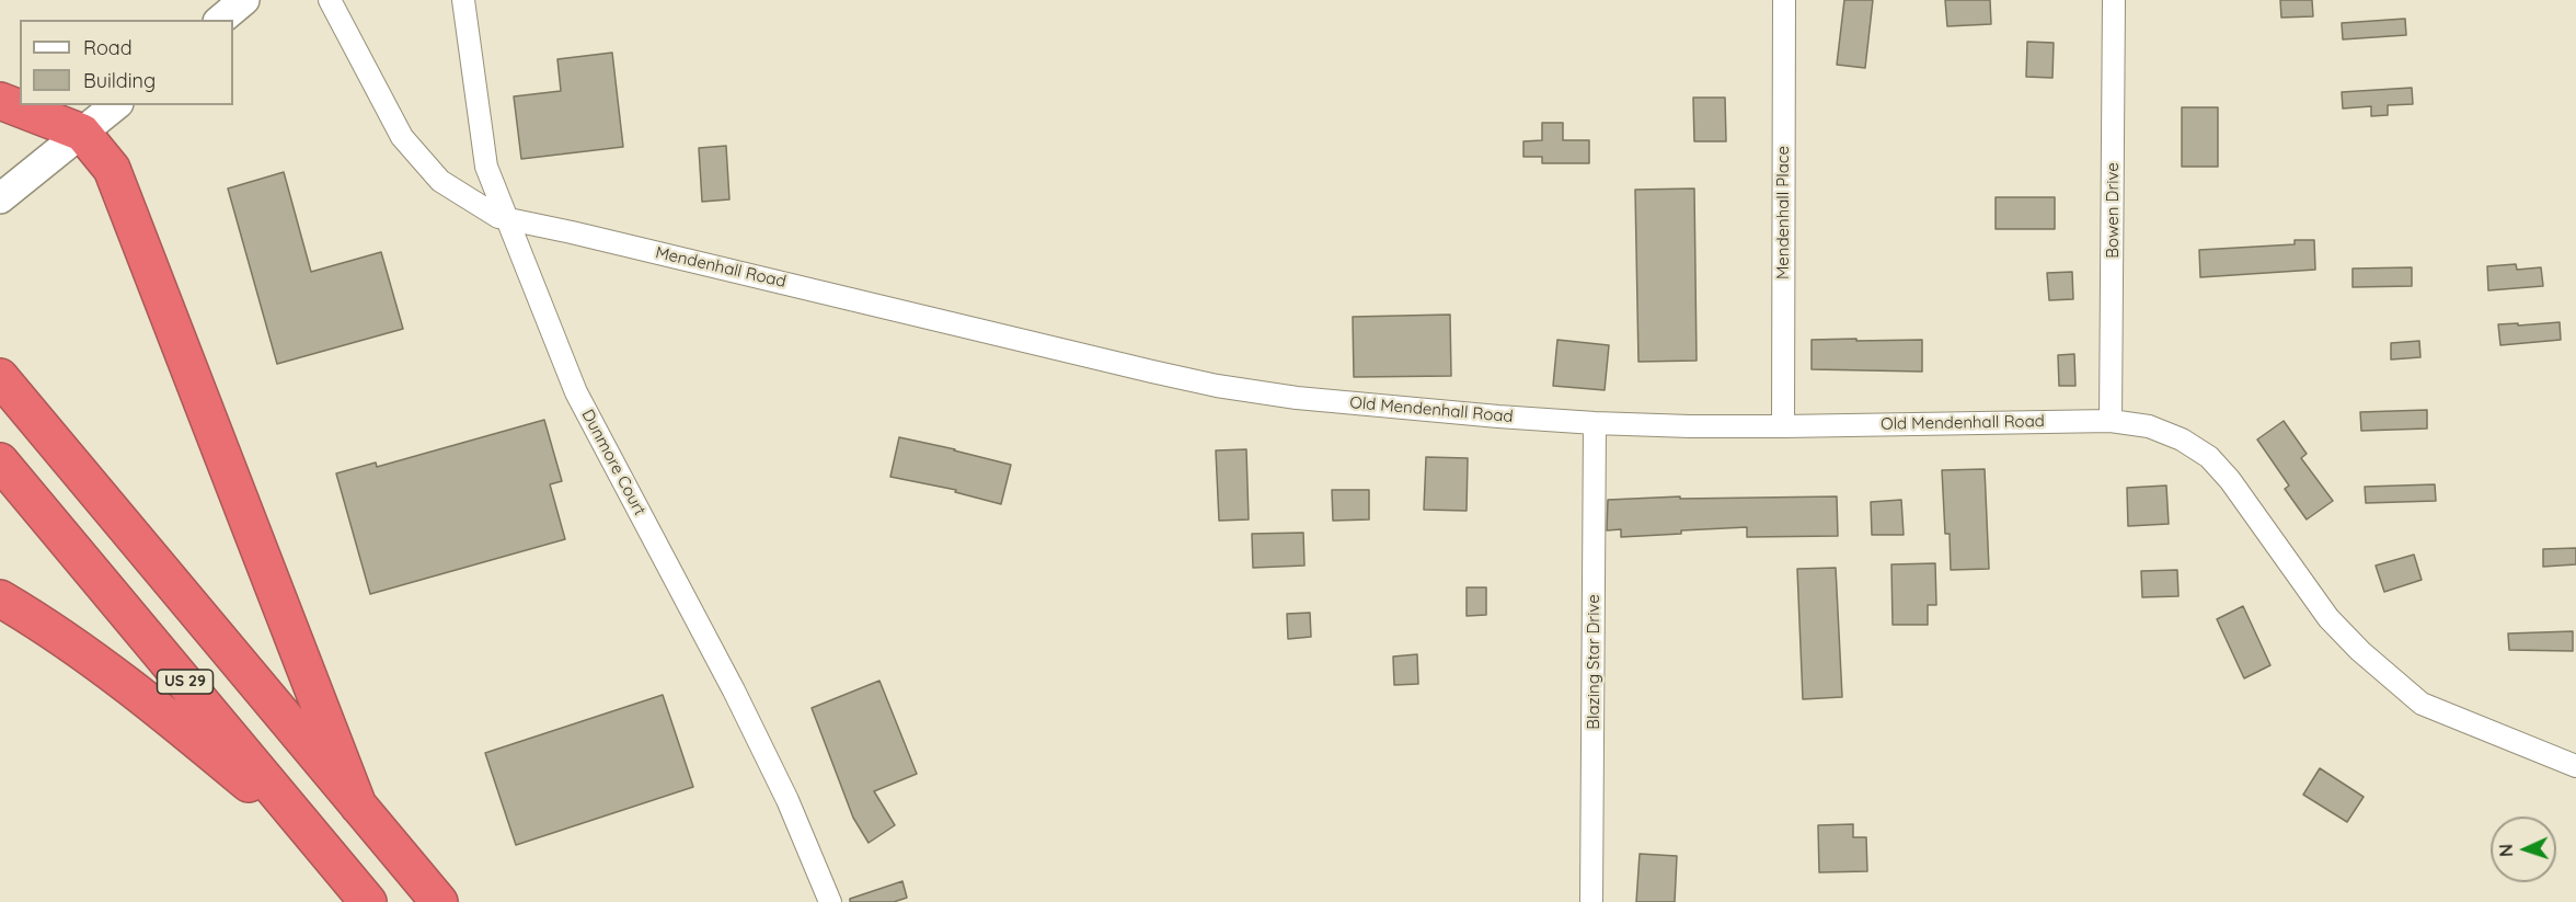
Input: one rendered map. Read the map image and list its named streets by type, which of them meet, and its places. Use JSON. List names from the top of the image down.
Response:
{
  "streets": {
    "highway": ["US 29"],
    "street": [
      "Bowen Drive",
      "Mendenhall Place",
      "Mendenhall Road",
      "Old Mendenhall Road",
      "Dunmore Court",
      "Blazing Star Drive"
    ]
  },
  "crossings": [
    ["Bowen Drive", "Old Mendenhall Road"],
    ["Mendenhall Place", "Old Mendenhall Road"],
    ["Mendenhall Road", "Old Mendenhall Road"],
    ["Mendenhall Road", "Dunmore Court"],
    ["Old Mendenhall Road", "Blazing Star Drive"]
  ],
  "legend": ["Road", "Building"],
  "north": "left"
}
